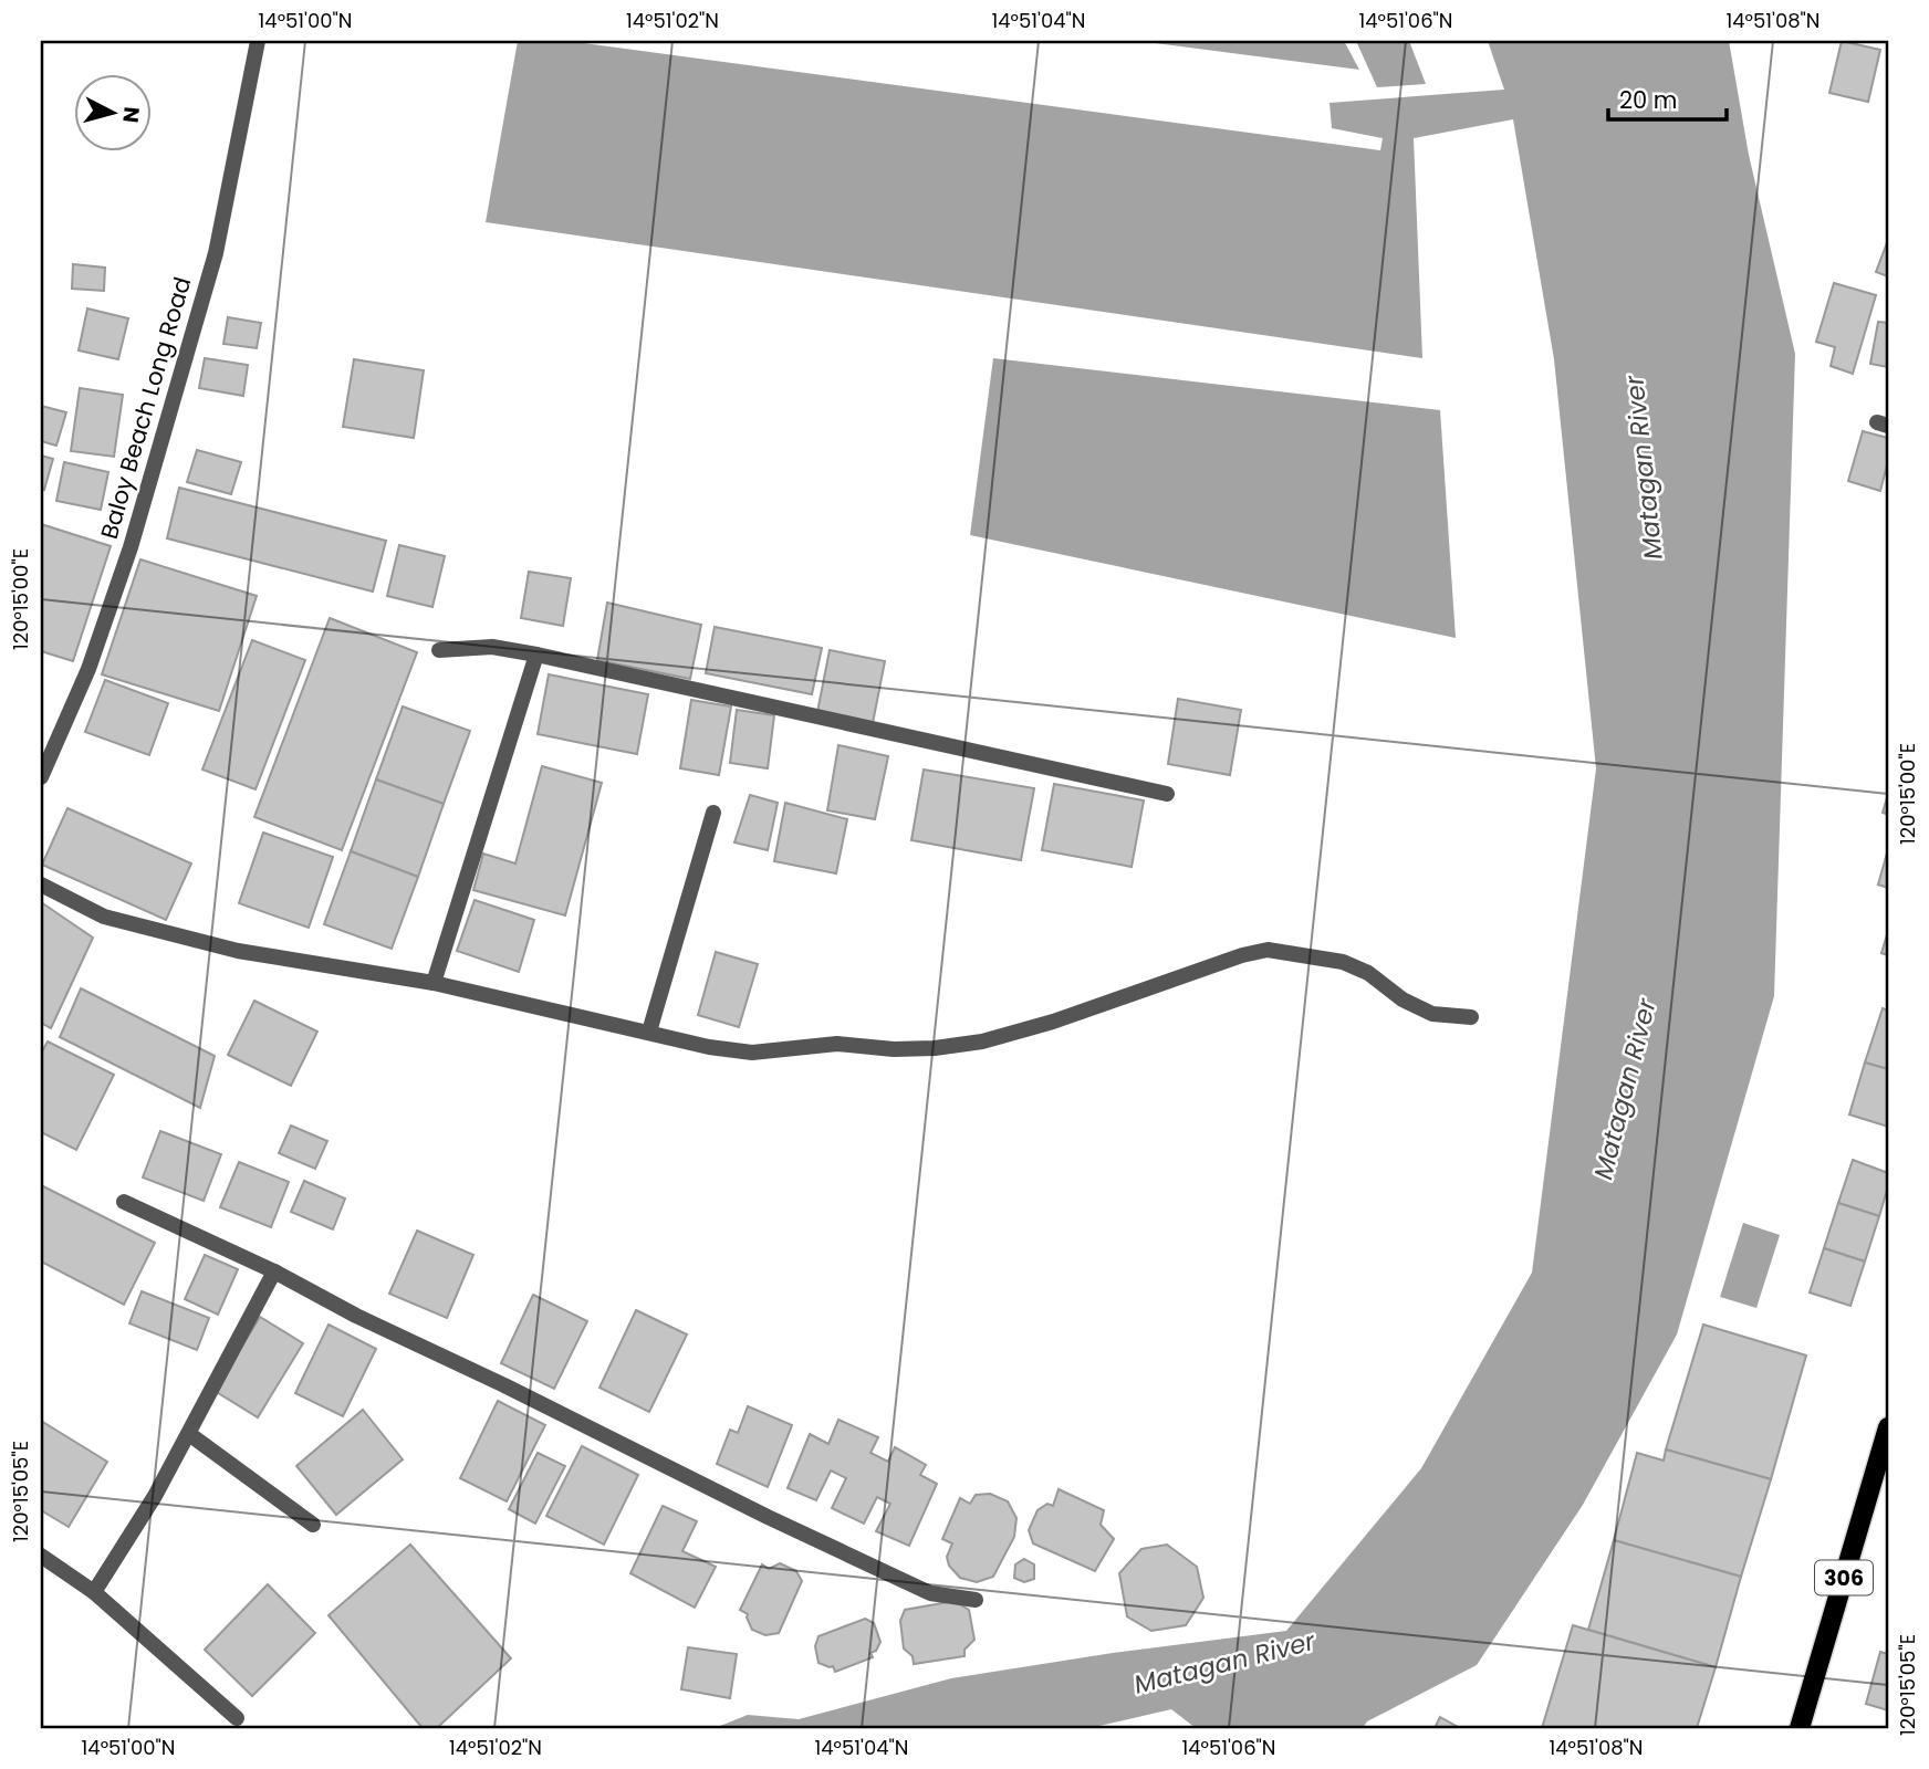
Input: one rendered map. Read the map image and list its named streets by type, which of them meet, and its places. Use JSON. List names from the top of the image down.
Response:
{
  "streets": {
    "main road": ["306"],
    "street": ["Baloy Beach Long Road"]
  },
  "water": ["Matagan River"],
  "scale_bar": "20 m",
  "north": "right",
  "coordinates": [
    "14°51'00\"N",
    "14°51'02\"N",
    "14°51'04\"N",
    "14°51'06\"N",
    "14°51'08\"N",
    "120°15'00\"E",
    "120°15'05\"E"
  ]
}
